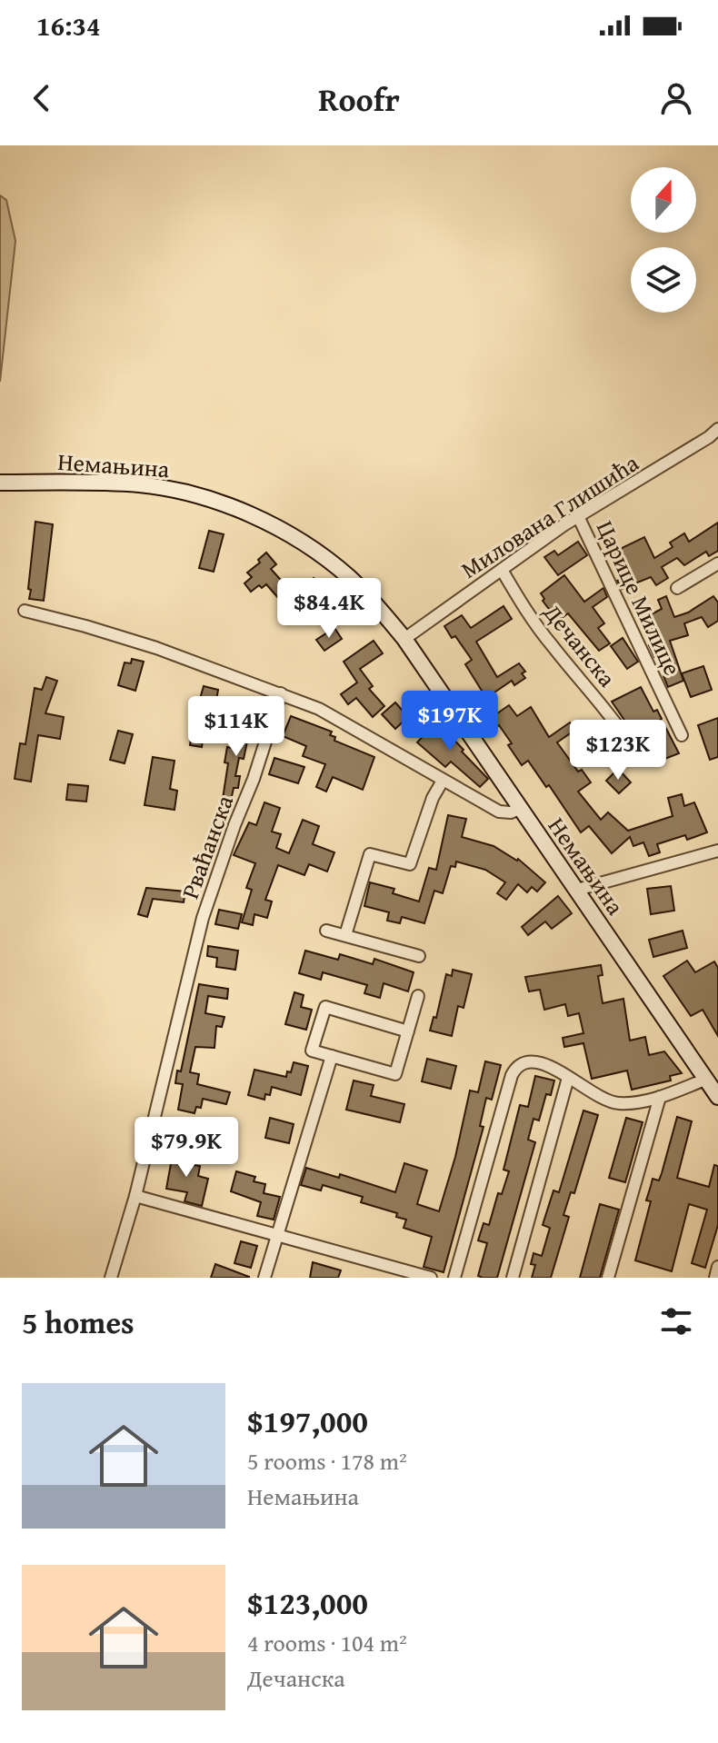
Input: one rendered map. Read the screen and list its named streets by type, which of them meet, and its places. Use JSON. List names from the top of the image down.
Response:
{
  "streets": {
    "street": [
      "Немањина",
      "Милована Глишића",
      "Царице Милице",
      "Дечанска",
      "Рваћанска"
    ]
  },
  "crossings": [
    ["Немањина", "Милована Глишића"],
    ["Милована Глишића", "Царице Милице"],
    ["Милована Глишића", "Дечанска"]
  ],
  "north": "top",
  "page": {
    "status": "16:34",
    "header": "Roofr",
    "price": [
      "$84.4K",
      "$197K",
      "$114K",
      "$123K",
      "$79.9K"
    ],
    "heading": "5 homes",
    "list": [
      {
        "name": "$197,000",
        "note": "5 rooms · 178 m² · Немањина"
      },
      {
        "name": "$123,000",
        "note": "4 rooms · 104 m² · Дечанска"
      }
    ]
  }
}
